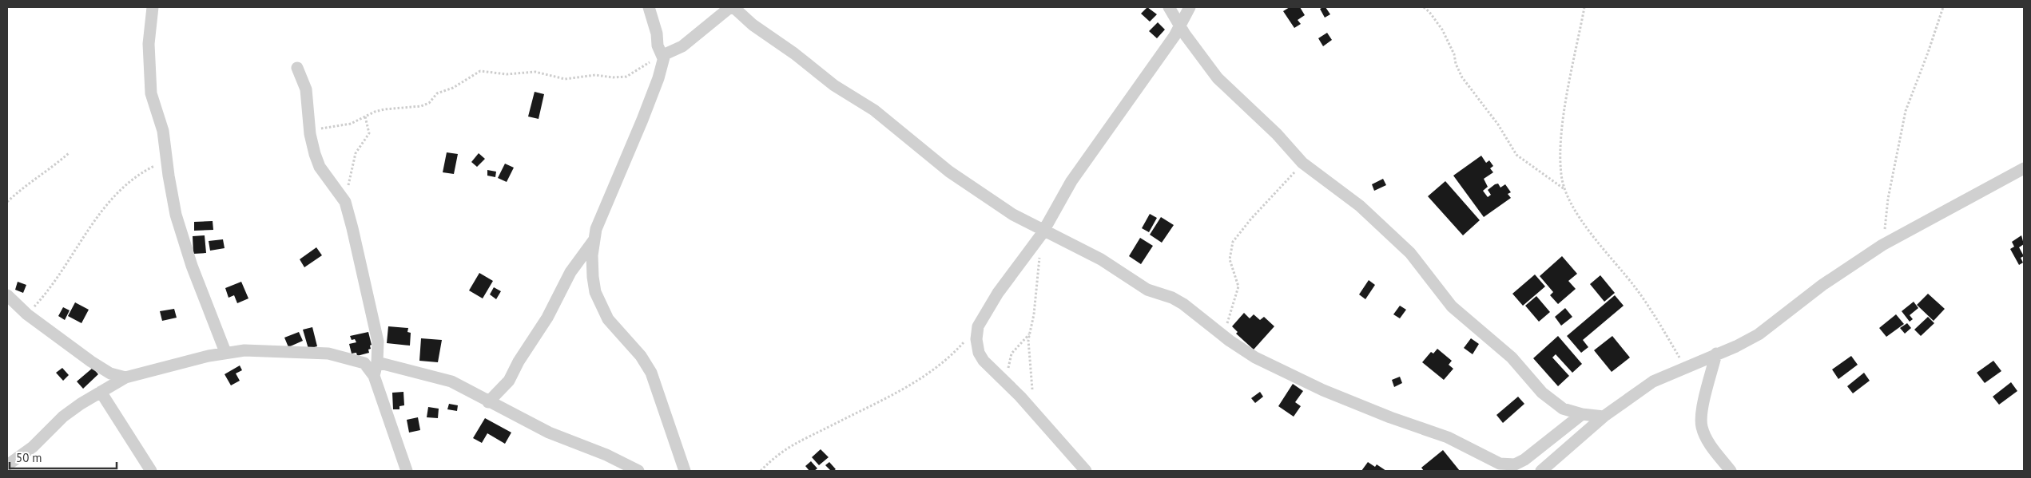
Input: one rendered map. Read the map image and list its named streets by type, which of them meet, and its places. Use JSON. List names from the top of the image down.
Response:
{
  "scale_bar": "50 m"
}
